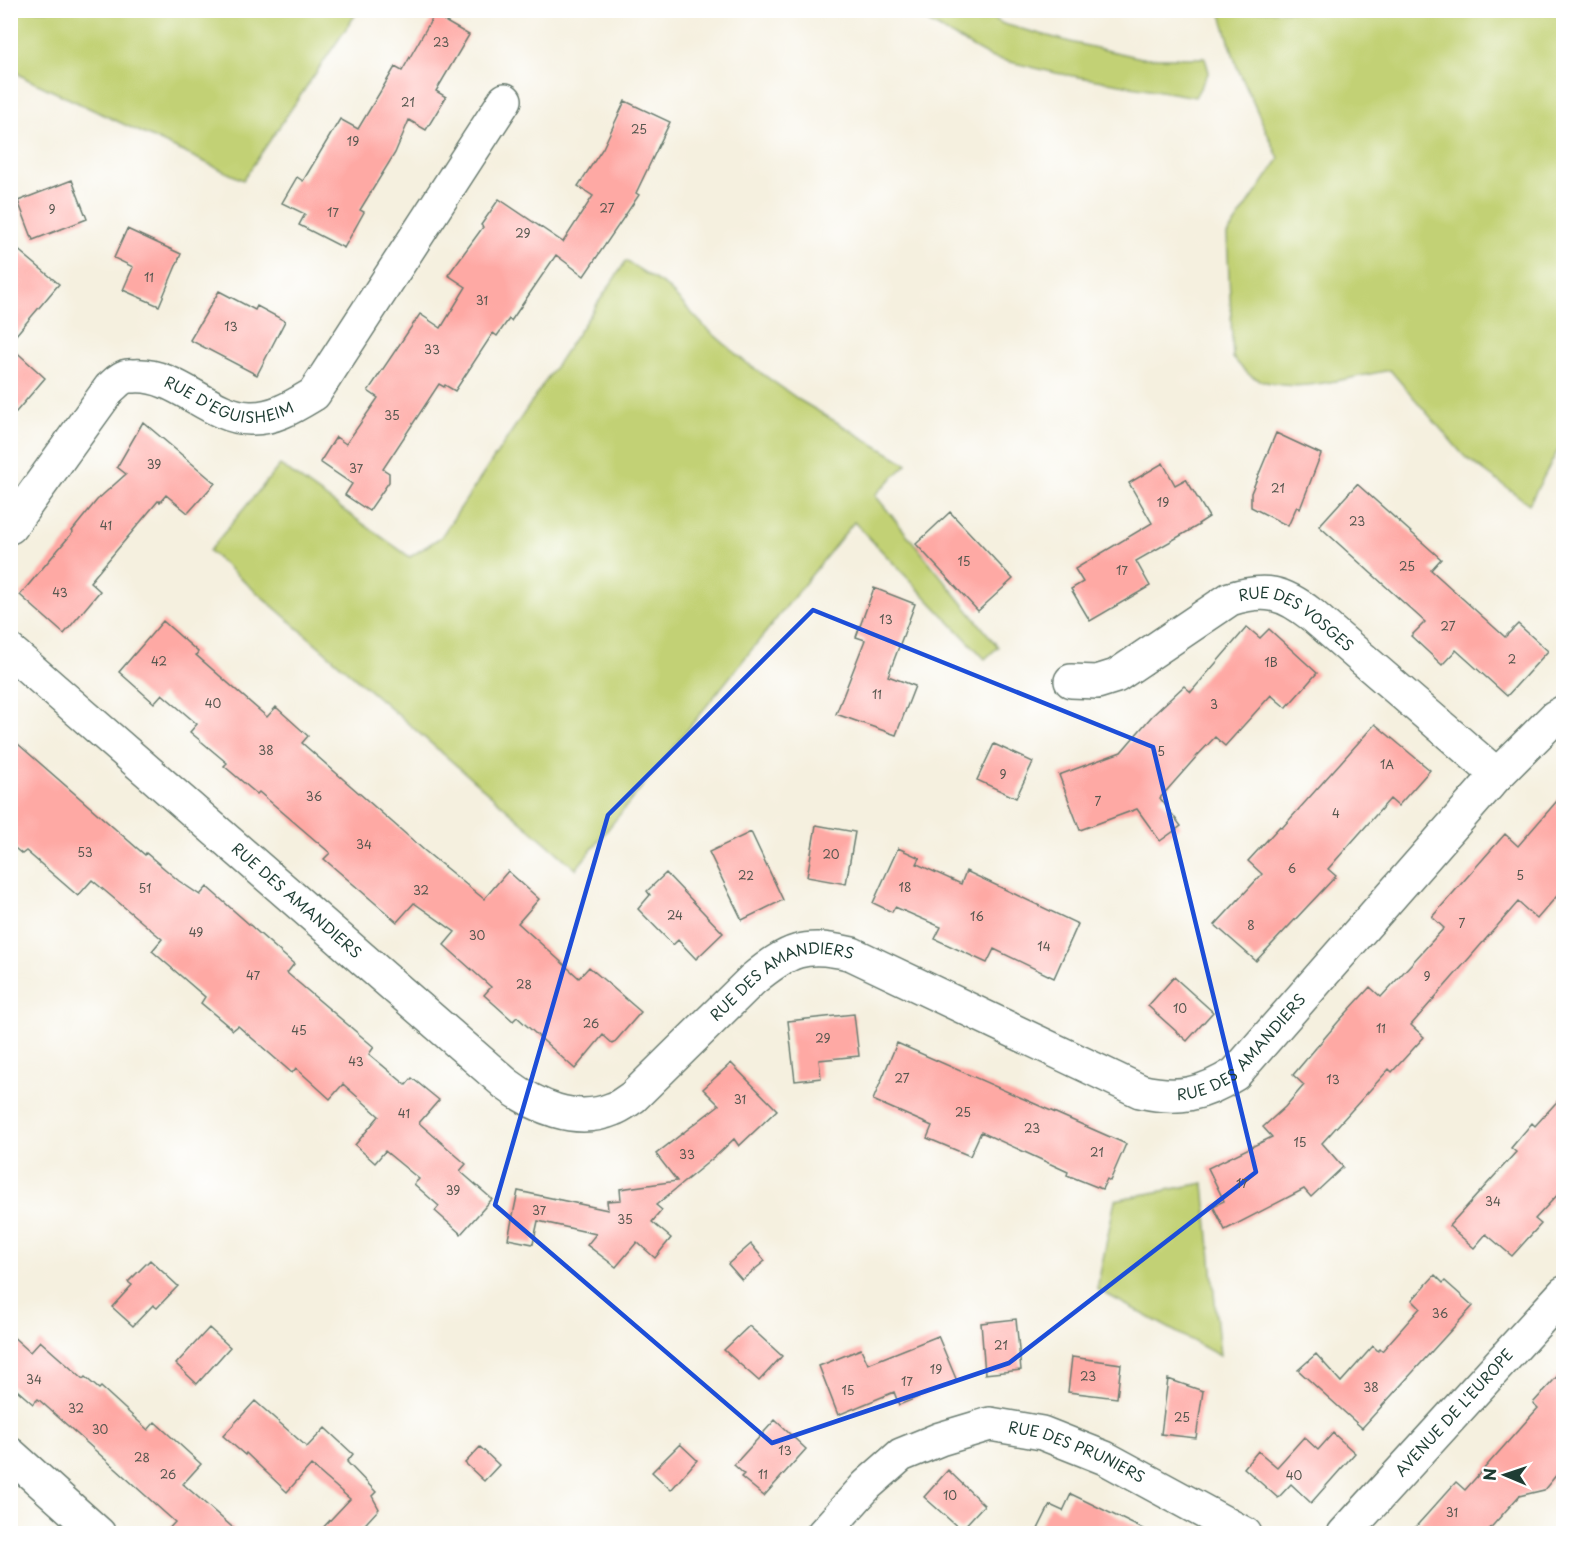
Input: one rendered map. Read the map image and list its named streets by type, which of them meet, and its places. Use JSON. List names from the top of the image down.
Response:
{
  "streets": {
    "street": [
      "RUE D'EGUISHEIM",
      "RUE DES VOSGES",
      "RUE DES AMANDIERS",
      "AVENUE DE L'EUROPE",
      "RUE DES PRUNIERS"
    ]
  },
  "crossings": [
    ["RUE DES VOSGES", "RUE DES AMANDIERS"]
  ],
  "house_numbers": [
    "23",
    "21",
    "25",
    "19",
    "27",
    "9",
    "17",
    "29",
    "11",
    "31",
    "13",
    "33",
    "35",
    "39",
    "37",
    "21",
    "19",
    "23",
    "41",
    "15",
    "25",
    "17",
    "43",
    "13",
    "27",
    "2",
    "42",
    "1B",
    "11",
    "40",
    "3",
    "38",
    "5",
    "1A",
    "9",
    "36",
    "7",
    "4",
    "34",
    "53",
    "20",
    "6",
    "22",
    "5",
    "18",
    "51",
    "32",
    "24",
    "16",
    "7",
    "8",
    "49",
    "30",
    "14",
    "47",
    "9",
    "28",
    "10",
    "26",
    "11",
    "45",
    "29",
    "43",
    "27",
    "13",
    "31",
    "25",
    "41",
    "23",
    "15",
    "21",
    "33",
    "17",
    "39",
    "34",
    "37",
    "35",
    "36",
    "21",
    "19",
    "23",
    "34",
    "17",
    "38",
    "15",
    "32",
    "25",
    "30",
    "13",
    "28",
    "26",
    "11",
    "40",
    "10",
    "31"
  ],
  "north": "left"
}
